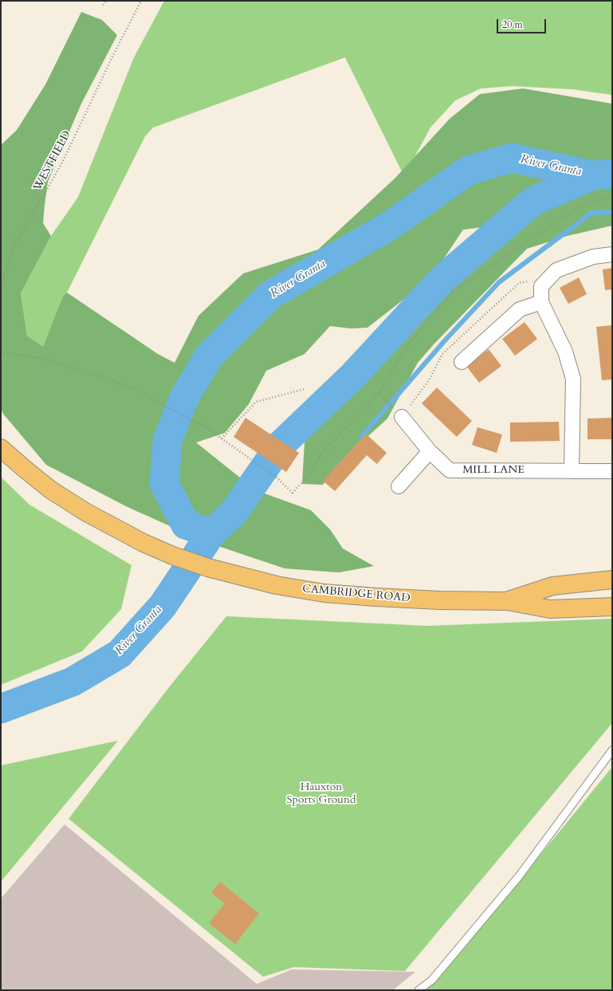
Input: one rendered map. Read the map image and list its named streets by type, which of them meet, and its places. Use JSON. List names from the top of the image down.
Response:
{
  "streets": {
    "highway": ["CAMBRIDGE ROAD"],
    "street": ["MILL LANE"],
    "path": ["WESTFIELD"]
  },
  "water": ["River Granta"],
  "parks": ["Hauxton Sports Ground"],
  "scale_bar": "20 m"
}
